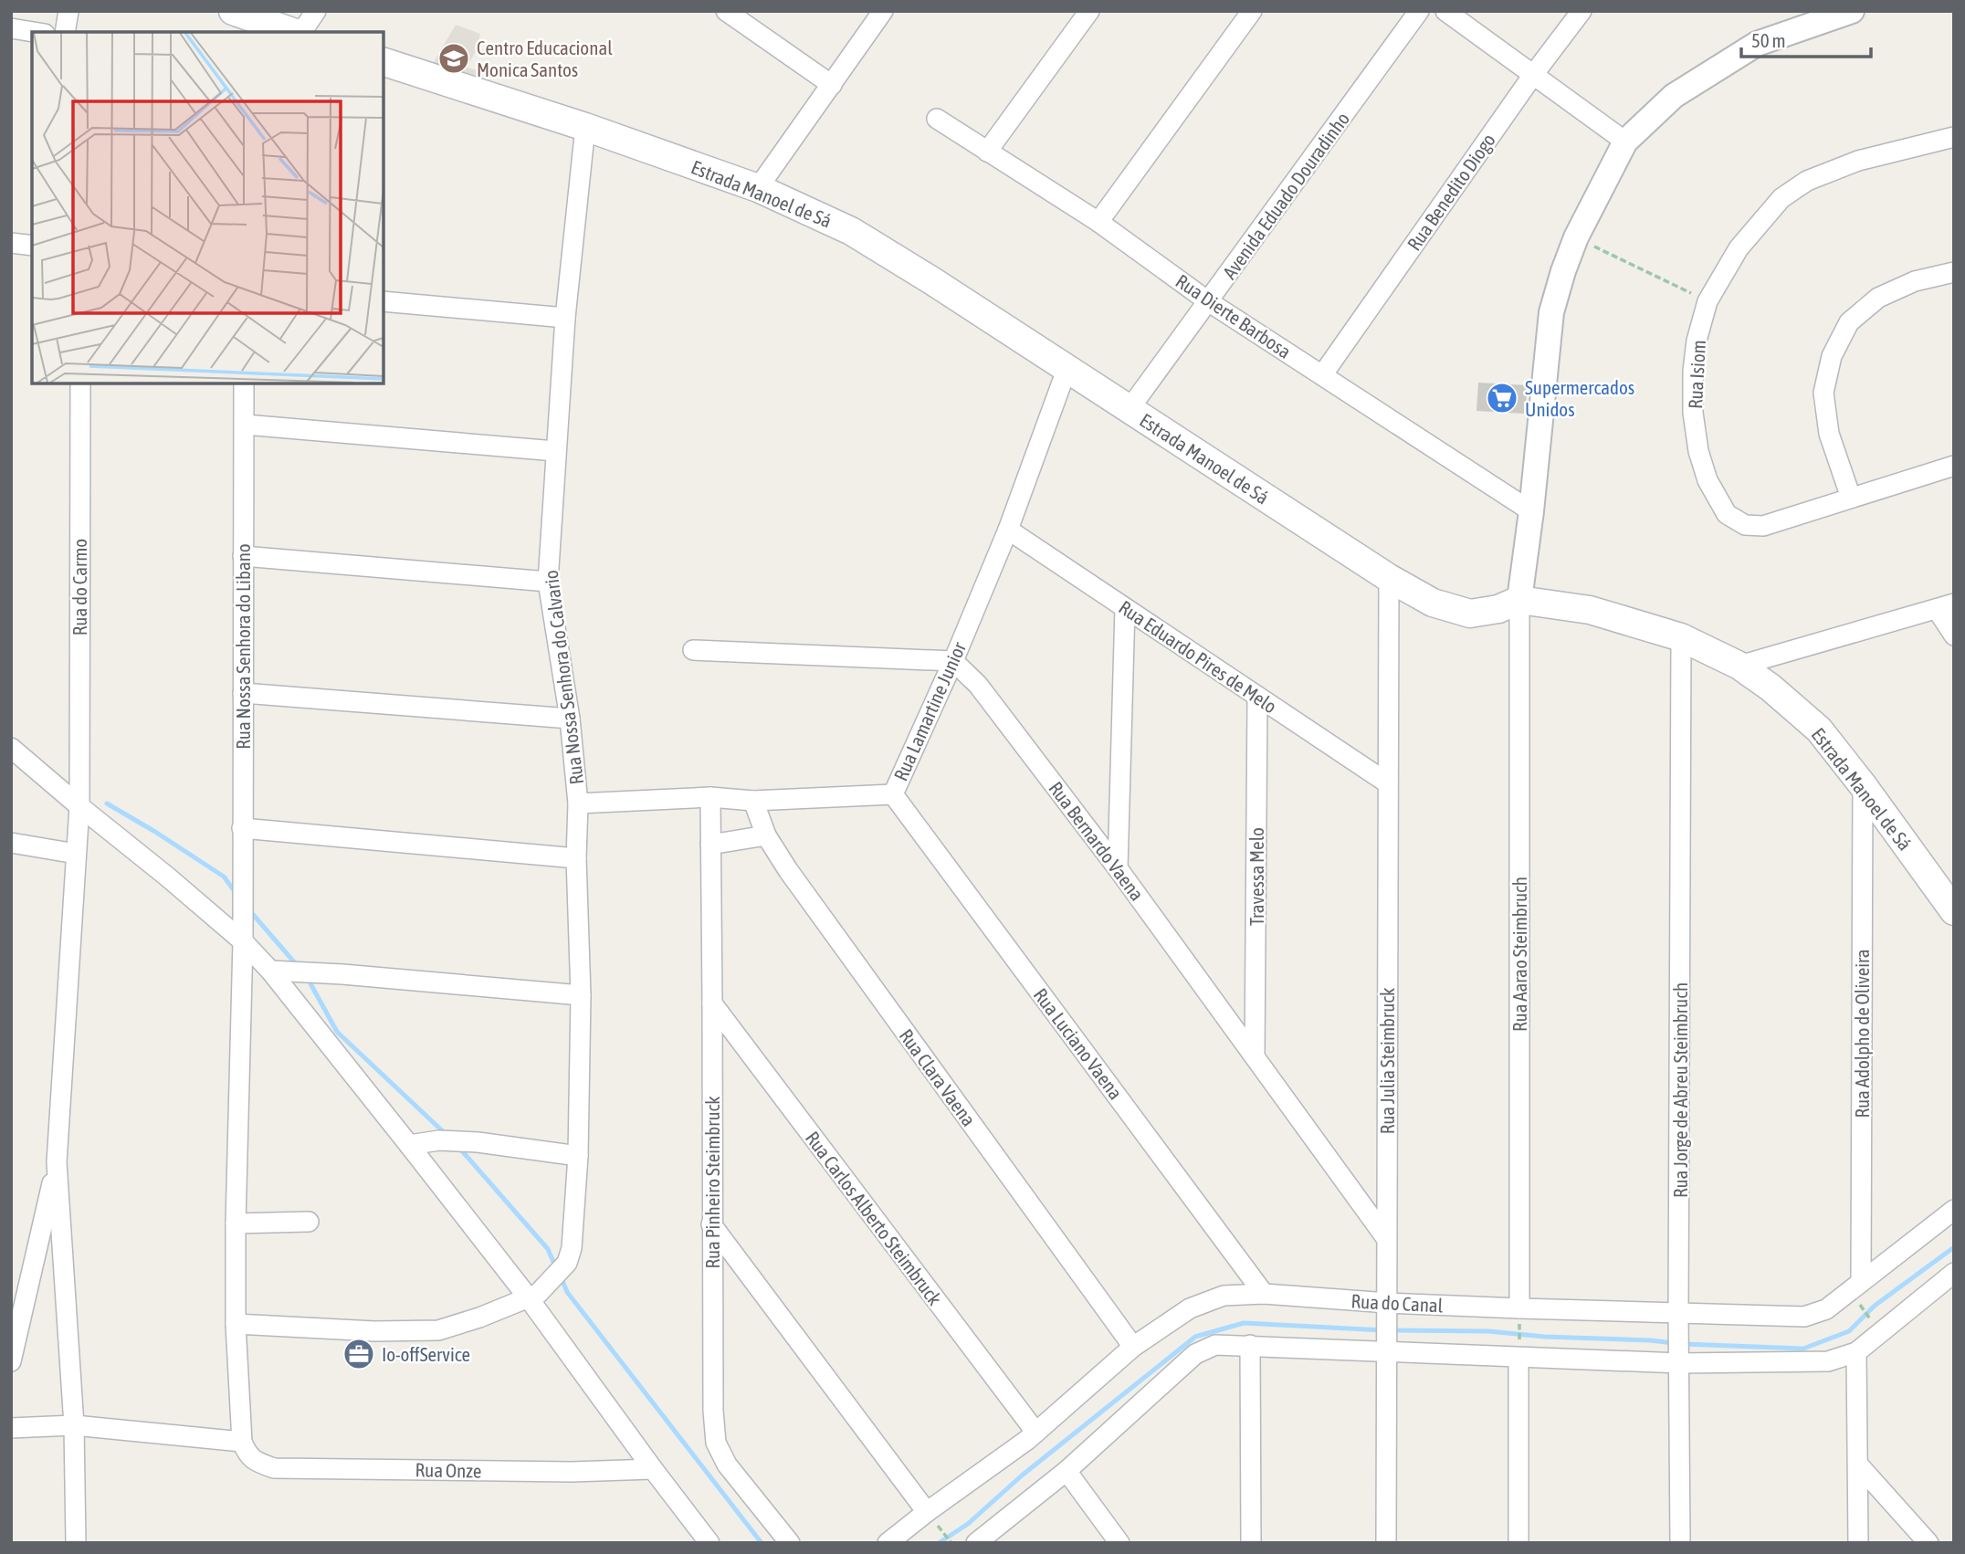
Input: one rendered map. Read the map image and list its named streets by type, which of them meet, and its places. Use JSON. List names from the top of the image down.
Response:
{
  "streets": {
    "main road": ["Estrada Manoel de Sá"],
    "street": [
      "Rua Benedito Diogo",
      "Avenida Eduado Douradinho",
      "Rua Dierte Barbosa",
      "Rua Isiom",
      "Rua do Carmo",
      "Rua Nossa Senhora do Libano",
      "Rua Eduardo Pires de Melo",
      "Rua Nossa Senhora do Calvario",
      "Rua Lamartine Junior",
      "Rua Bernardo Vaena",
      "Travessa Melo",
      "Rua Aarao Steimbruch",
      "Rua Adolpho de Oliveira",
      "Rua Luciano Vaena",
      "Rua Julia Steimbruck",
      "Rua Clara Vaena",
      "Rua Jorge de Abreu Steimbruch",
      "Rua Pinheiro Steimbruck",
      "Rua Carlos Alberto Steimbruck",
      "Rua do Canal",
      "Rua Onze"
    ]
  },
  "crossings": [
    ["Rua Benedito Diogo", "Rua Dierte Barbosa"],
    ["Estrada Manoel de Sá", "Avenida Eduado Douradinho"],
    ["Estrada Manoel de Sá", "Rua Nossa Senhora do Calvario"],
    ["Estrada Manoel de Sá", "Rua Lamartine Junior"],
    ["Estrada Manoel de Sá", "Rua Aarao Steimbruch"],
    ["Estrada Manoel de Sá", "Rua Adolpho de Oliveira"],
    ["Estrada Manoel de Sá", "Rua Julia Steimbruck"],
    ["Estrada Manoel de Sá", "Rua Jorge de Abreu Steimbruch"],
    ["Avenida Eduado Douradinho", "Rua Dierte Barbosa"],
    ["Rua Nossa Senhora do Libano", "Rua Onze"],
    ["Rua Eduardo Pires de Melo", "Rua Lamartine Junior"],
    ["Rua Eduardo Pires de Melo", "Travessa Melo"],
    ["Rua Eduardo Pires de Melo", "Rua Julia Steimbruck"],
    ["Rua Nossa Senhora do Calvario", "Rua Lamartine Junior"],
    ["Rua Lamartine Junior", "Rua Bernardo Vaena"],
    ["Rua Lamartine Junior", "Rua Luciano Vaena"],
    ["Rua Lamartine Junior", "Rua Clara Vaena"],
    ["Rua Lamartine Junior", "Rua Pinheiro Steimbruck"],
    ["Rua Bernardo Vaena", "Travessa Melo"],
    ["Rua Bernardo Vaena", "Rua Julia Steimbruck"],
    ["Rua Aarao Steimbruch", "Rua do Canal"],
    ["Rua Adolpho de Oliveira", "Rua do Canal"],
    ["Rua Luciano Vaena", "Rua do Canal"],
    ["Rua Julia Steimbruck", "Rua do Canal"],
    ["Rua Clara Vaena", "Rua do Canal"],
    ["Rua Jorge de Abreu Steimbruch", "Rua do Canal"],
    ["Rua Pinheiro Steimbruck", "Rua Carlos Alberto Steimbruck"],
    ["Rua Carlos Alberto Steimbruck", "Rua do Canal"]
  ],
  "places": {
    "school or university": ["Centro Educacional Monica Santos"],
    "supermarket": ["Supermercados Unidos"],
    "office": ["Io-offService"]
  },
  "scale_bar": "50 m"
}
